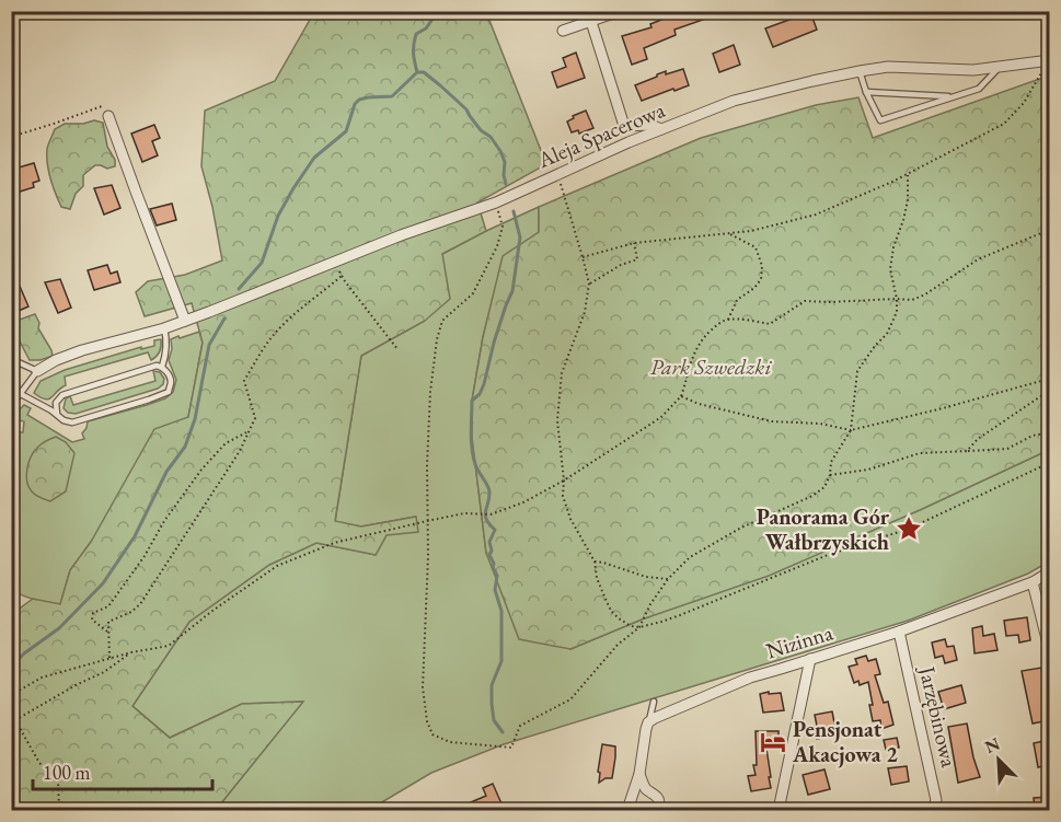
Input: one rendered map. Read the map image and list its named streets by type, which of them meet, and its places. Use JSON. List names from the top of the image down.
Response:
{
  "streets": {
    "street": ["Aleja Spacerowa", "Nizinna", "Jarzębinowa"]
  },
  "crossings": [
    ["Nizinna", "Jarzębinowa"]
  ],
  "parks": ["Park Szwedzki"],
  "places": {
    "place": ["Panorama Gór Wałbrzyskich"],
    "hotel": ["Pensjonat Akacjowa 2"]
  },
  "scale_bar": "100 m",
  "north": "top left"
}
